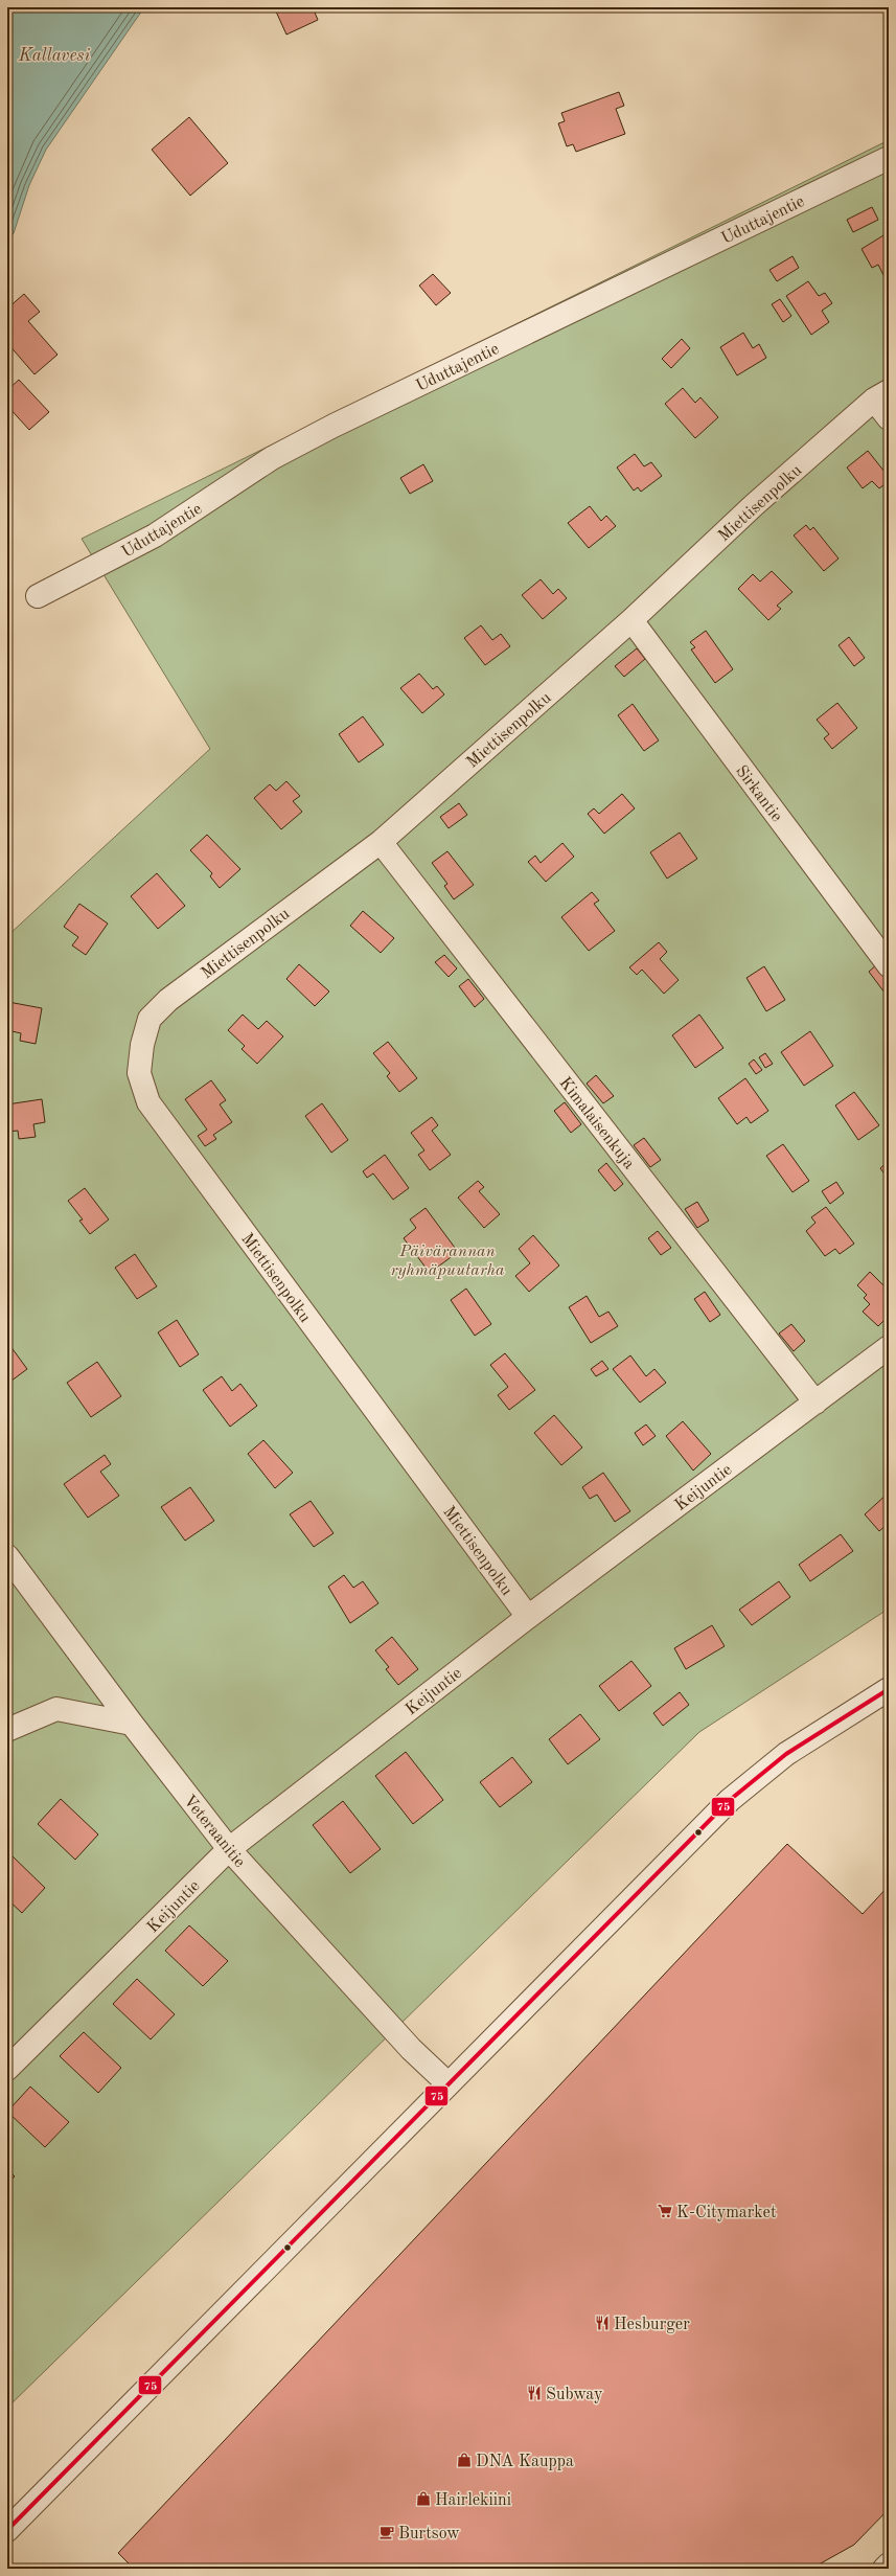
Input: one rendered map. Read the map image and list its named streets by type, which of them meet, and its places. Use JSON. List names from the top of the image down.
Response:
{
  "streets": {
    "street": [
      "Uduttajentie",
      "Miettisenpolku",
      "Sirkantie",
      "Kimalaisenkuja",
      "Keijuntie",
      "Veteraanitie"
    ]
  },
  "crossings": [
    ["Miettisenpolku", "Sirkantie"],
    ["Miettisenpolku", "Kimalaisenkuja"],
    ["Miettisenpolku", "Keijuntie"],
    ["Kimalaisenkuja", "Keijuntie"],
    ["Keijuntie", "Veteraanitie"]
  ],
  "water": ["Kallavesi"],
  "parks": ["Päivärannan ryhmäpuutarha"],
  "places": {
    "supermarket": ["K-Citymarket"],
    "restaurant": ["Hesburger", "Subway"],
    "shop": ["DNA Kauppa", "Hairlekiini"],
    "cafe": ["Burtsow"]
  },
  "lines": ["transit line 75"]
}
